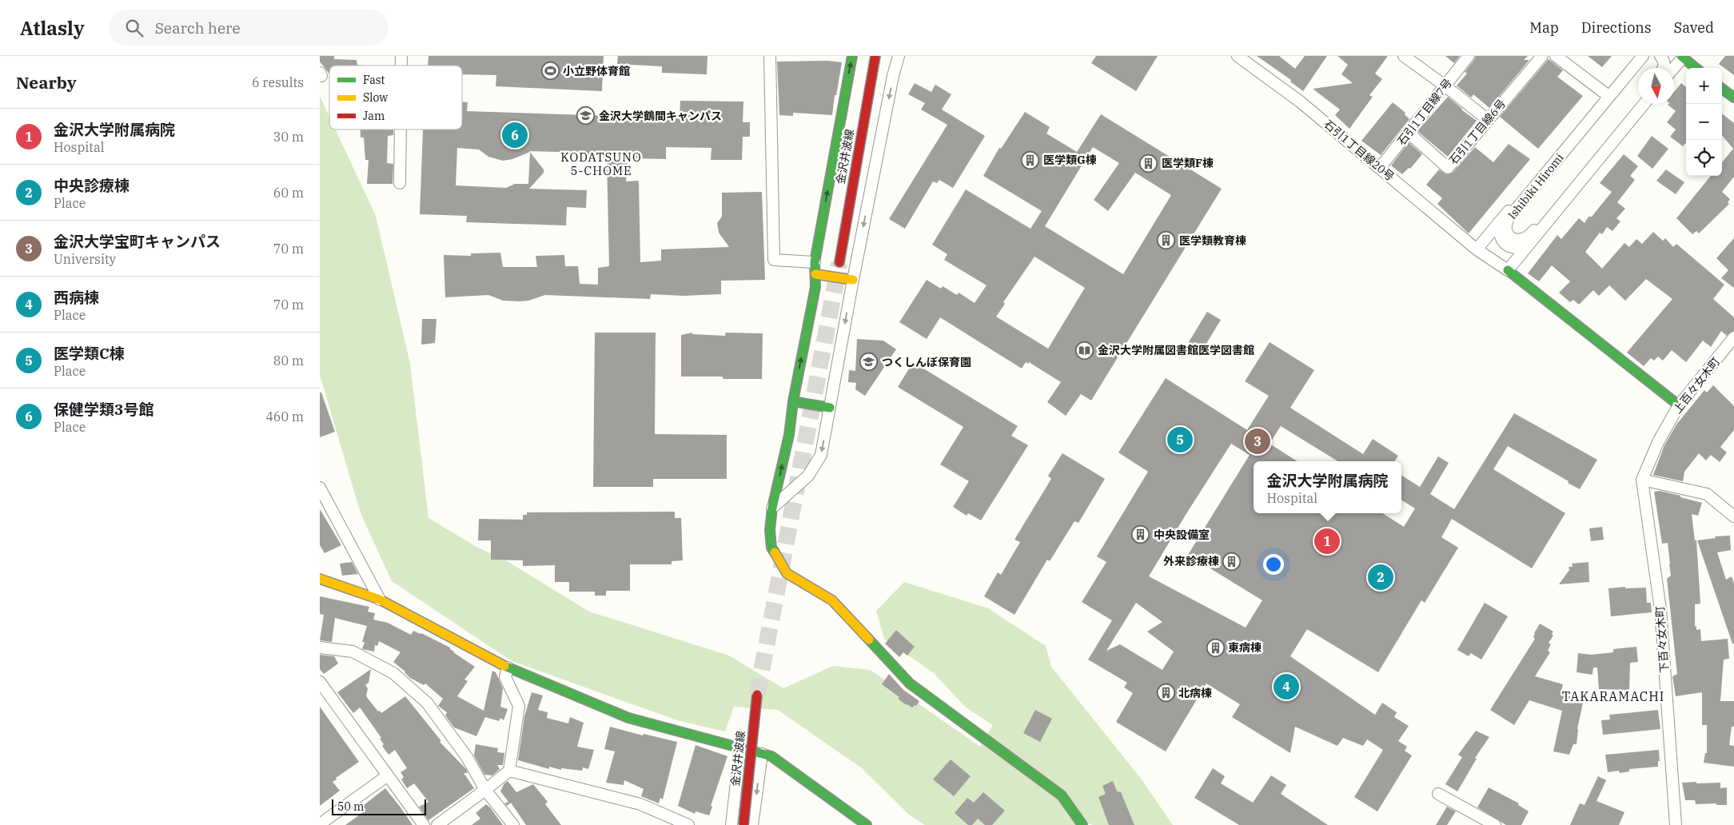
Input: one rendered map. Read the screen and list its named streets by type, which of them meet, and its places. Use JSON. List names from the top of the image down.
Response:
{
  "streets": {
    "street": [
      "石引1丁目線7号",
      "石引1丁目線6号",
      "石引1丁目線20号",
      "金沢井波線",
      "Ishibiki Hiromi",
      "上百々女木町",
      "下百々女木町"
    ]
  },
  "crossings": [
    ["石引1丁目線7号", "石引1丁目線6号"],
    ["石引1丁目線7号", "石引1丁目線20号"],
    ["上百々女木町", "下百々女木町"]
  ],
  "districts": ["KODATSUNO 5-CHOME", "TAKARAMACHI"],
  "places": {
    "sports": ["小立野体育館"],
    "school or university": ["金沢大学鶴間キャンパス", "つくしんぼ保育園"],
    "building": [
      "医学類G棟",
      "医学類F棟",
      "医学類教育棟",
      "中央設備室",
      "外来診療棟",
      "東病棟",
      "北病棟"
    ],
    "library": ["金沢大学附属図書館医学図書館"]
  },
  "legend": ["Fast", "Slow", "Jam"],
  "scale_bar": "50 m",
  "north": "bottom",
  "page": {
    "header": "Atlasly",
    "search": "Search here",
    "nav": ["Map", "Directions", "Saved"],
    "heading": ["Nearby", "6 results"],
    "map_buttons": ["+", "−"],
    "list": [
      {
        "mark": "1",
        "name": "金沢大学附属病院",
        "note": "Hospital",
        "value": "30 m"
      },
      {
        "mark": "2",
        "name": "中央診療棟",
        "note": "Place",
        "value": "60 m"
      },
      {
        "mark": "3",
        "name": "金沢大学宝町キャンパス",
        "note": "University",
        "value": "70 m"
      },
      {
        "mark": "4",
        "name": "西病棟",
        "note": "Place",
        "value": "70 m"
      },
      {
        "mark": "5",
        "name": "医学類C棟",
        "note": "Place",
        "value": "80 m"
      },
      {
        "mark": "6",
        "name": "保健学類3号館",
        "note": "Place",
        "value": "460 m"
      }
    ],
    "pins": [
      "6",
      "5",
      "3",
      "1",
      "2",
      "4"
    ],
    "popup": ["金沢大学附属病院", "Hospital"],
    "scale": "50 m"
  }
}
